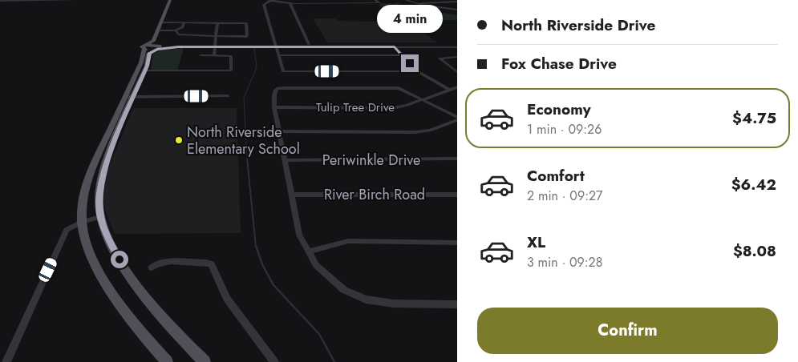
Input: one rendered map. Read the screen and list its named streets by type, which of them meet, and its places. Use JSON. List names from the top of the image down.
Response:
{
  "streets": {
    "street": ["Tulip Tree Drive", "Periwinkle Drive", "River Birch Road"]
  },
  "places": ["North Riverside Elementary School"],
  "page": {
    "banner": ["North Riverside Drive", "Fox Chase Drive"],
    "bubble": "4 min",
    "list": [
      {
        "name": "Economy",
        "note": "1 min · 09:26",
        "value": "$4.75"
      },
      {
        "name": "Comfort",
        "note": "2 min · 09:27",
        "value": "$6.42"
      },
      {
        "name": "XL",
        "note": "3 min · 09:28",
        "value": "$8.08"
      }
    ],
    "buttons": "Confirm"
  }
}
